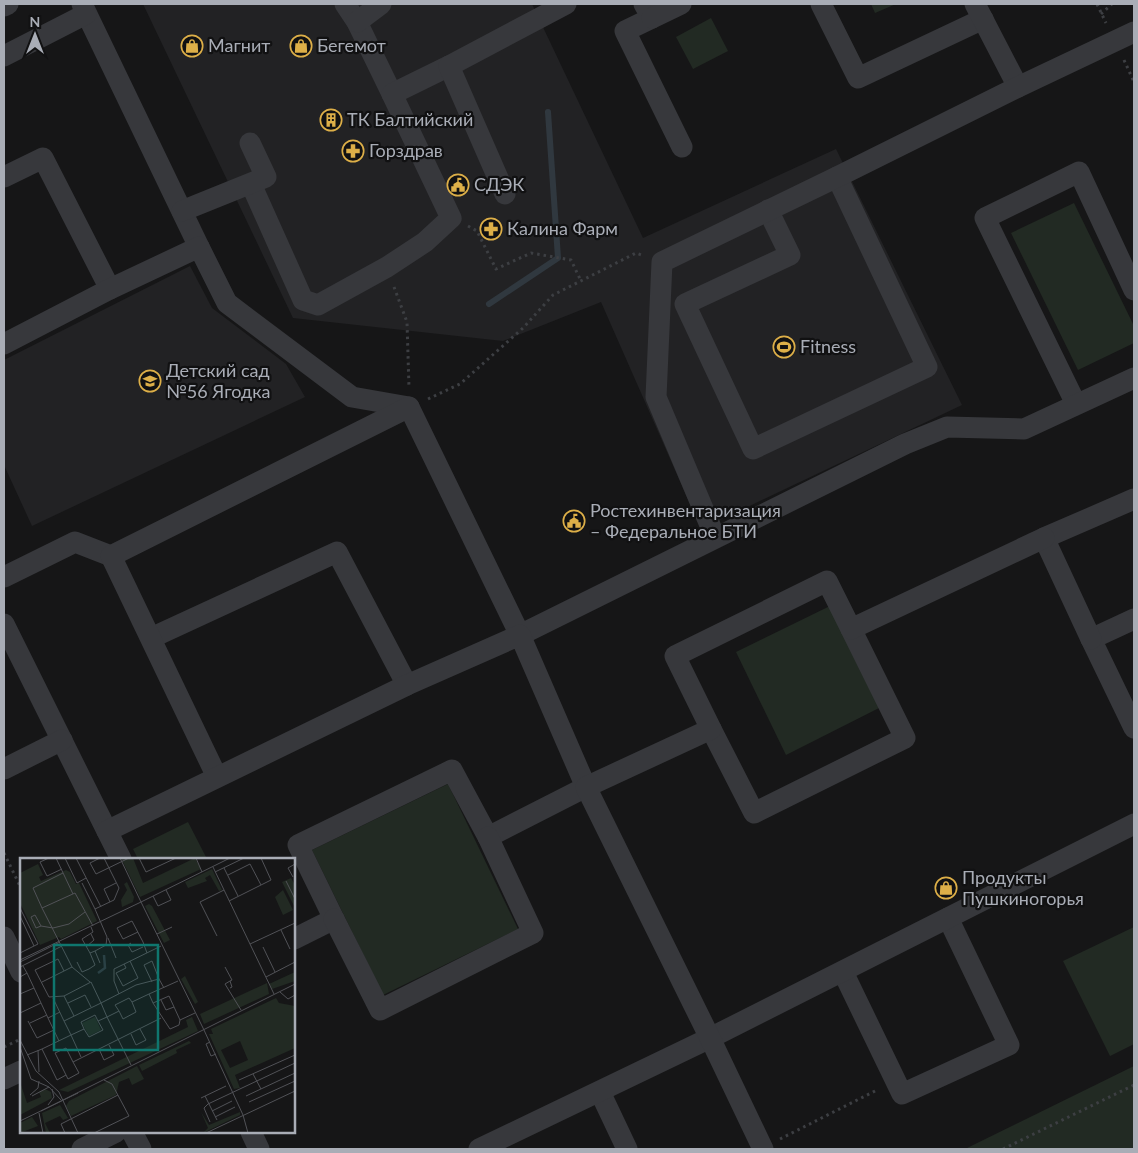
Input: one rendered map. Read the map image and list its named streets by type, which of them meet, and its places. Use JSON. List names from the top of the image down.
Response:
{
  "places": {
    "shop": ["Магнит", "Бегемот", "Продукты Пушкиногорья"],
    "building": ["ТК Балтийский"],
    "pharmacy": ["Горздрав", "Калина Фарм"],
    "public building": ["СДЭК", "Ростехинвентаризация – Федеральное БТИ"],
    "sports": ["Fitness"],
    "school or university": ["Детский сад №56 Ягодка"]
  },
  "north": "top"
}
